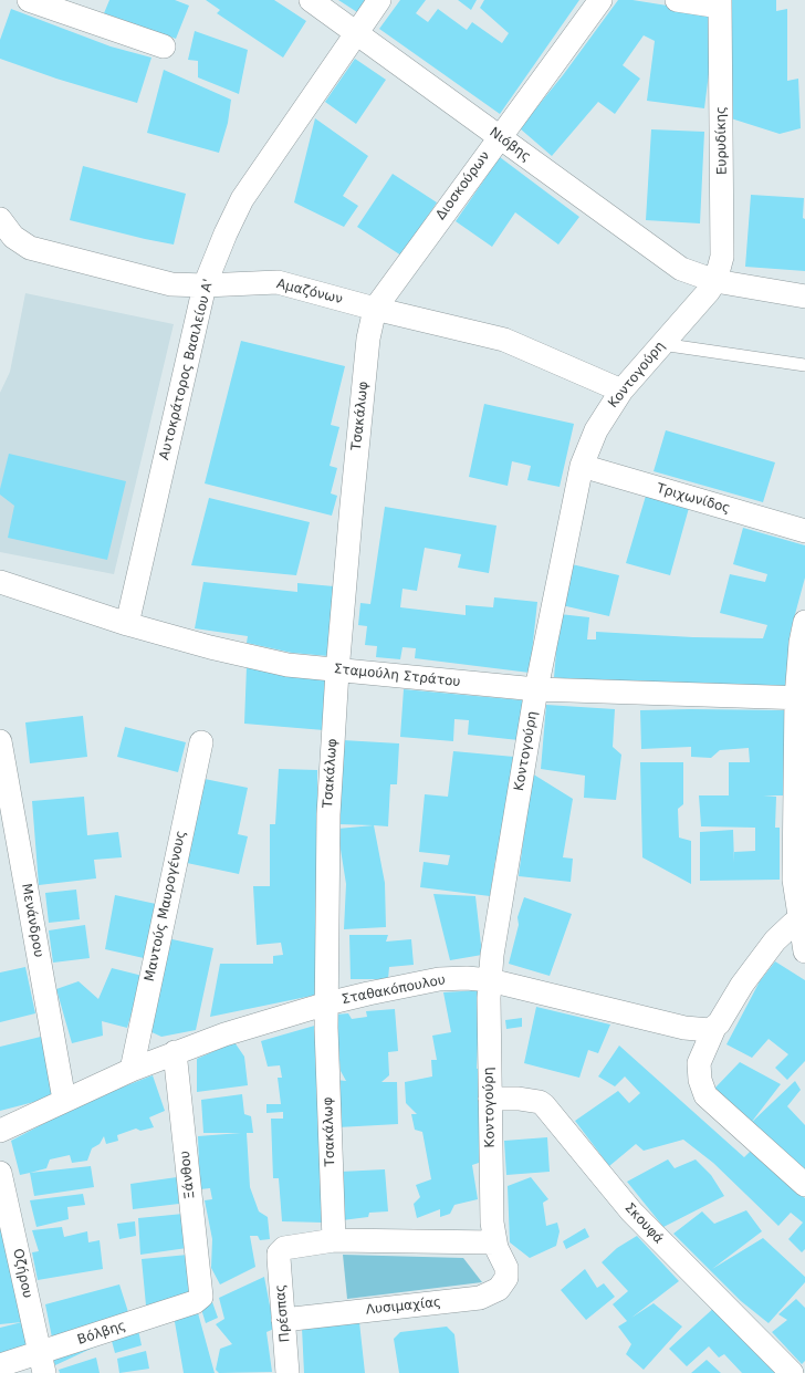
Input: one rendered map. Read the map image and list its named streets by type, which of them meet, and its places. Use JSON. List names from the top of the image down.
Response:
{
  "streets": {
    "street": [
      "Ευρυδίκης",
      "Νιόβης",
      "Διοσκούρων",
      "Αμαζόνων",
      "Αυτοκράτορος Βασιλείου A'",
      "Κοντογούρη",
      "Τσακάλωφ",
      "Τριχωνίδος",
      "Σταμούλη Στράτου",
      "Μαντούς Μαυρογένους",
      "Μενάνδρου",
      "Σταθακόπουλου",
      "Ξάνθου",
      "Σκουφά",
      "Οζήρου",
      "Λυσιμαχίας",
      "Πρέσπας",
      "Βόλβης"
    ]
  },
  "crossings": [
    ["Ευρυδίκης", "Νιόβης"],
    ["Ευρυδίκης", "Κοντογούρη"],
    ["Νιόβης", "Διοσκούρων"],
    ["Νιόβης", "Αυτοκράτορος Βασιλείου A'"],
    ["Νιόβης", "Κοντογούρη"],
    ["Διοσκούρων", "Αμαζόνων"],
    ["Διοσκούρων", "Τσακάλωφ"],
    ["Αμαζόνων", "Αυτοκράτορος Βασιλείου A'"],
    ["Αμαζόνων", "Κοντογούρη"],
    ["Αμαζόνων", "Τσακάλωφ"],
    ["Αυτοκράτορος Βασιλείου A'", "Σταμούλη Στράτου"],
    ["Κοντογούρη", "Τριχωνίδος"],
    ["Κοντογούρη", "Σταμούλη Στράτου"],
    ["Κοντογούρη", "Σταθακόπουλου"],
    ["Κοντογούρη", "Σκουφά"],
    ["Κοντογούρη", "Λυσιμαχίας"],
    ["Τσακάλωφ", "Σταμούλη Στράτου"],
    ["Τσακάλωφ", "Σταθακόπουλου"],
    ["Τσακάλωφ", "Πρέσπας"],
    ["Μαντούς Μαυρογένους", "Σταθακόπουλου"],
    ["Μενάνδρου", "Σταθακόπουλου"],
    ["Σταθακόπουλου", "Ξάνθου"],
    ["Ξάνθου", "Βόλβης"],
    ["Οζήρου", "Βόλβης"],
    ["Λυσιμαχίας", "Πρέσπας"]
  ]
}
